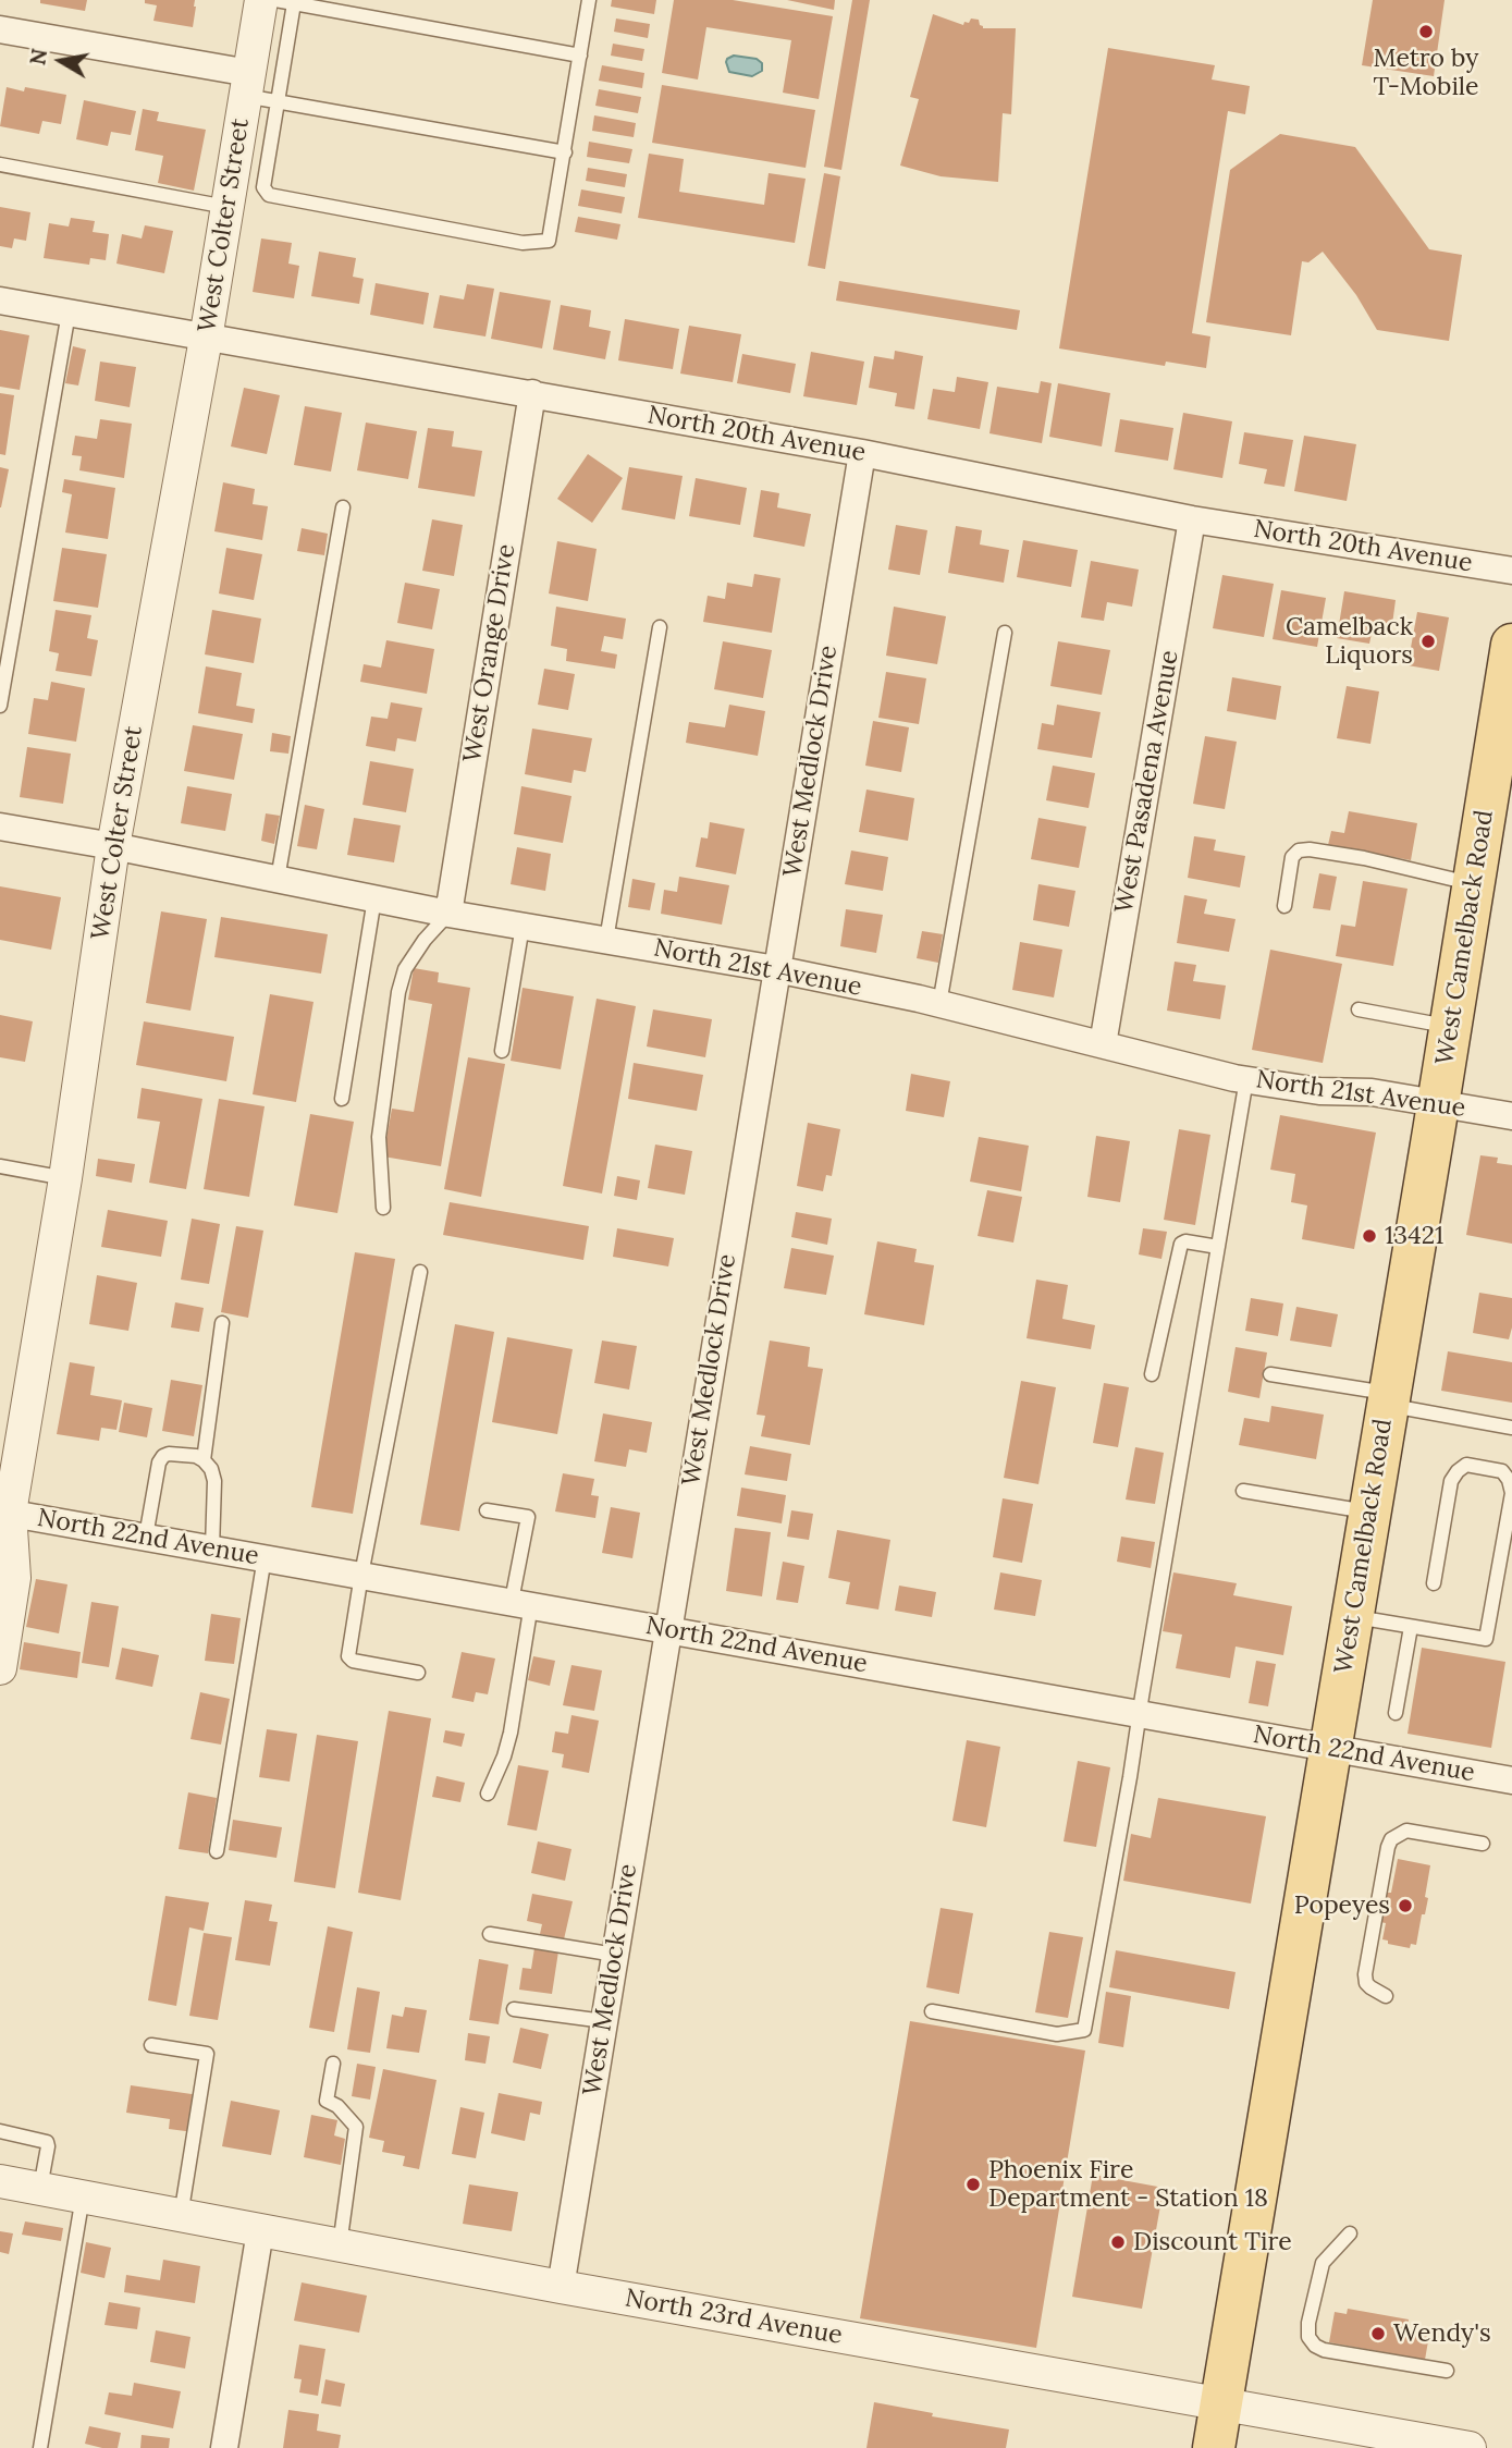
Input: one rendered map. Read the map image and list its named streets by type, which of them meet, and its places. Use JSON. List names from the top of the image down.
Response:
{
  "streets": {
    "main road": ["West Camelback Road"],
    "street": [
      "West Colter Street",
      "North 20th Avenue",
      "West Orange Drive",
      "West Medlock Drive",
      "West Pasadena Avenue",
      "North 21st Avenue",
      "North 22nd Avenue",
      "North 23rd Avenue"
    ]
  },
  "crossings": [
    ["West Colter Street", "North 20th Avenue"],
    ["West Colter Street", "North 21st Avenue"],
    ["West Colter Street", "North 22nd Avenue"],
    ["North 20th Avenue", "West Orange Drive"],
    ["North 20th Avenue", "West Medlock Drive"],
    ["North 20th Avenue", "West Pasadena Avenue"],
    ["West Orange Drive", "North 21st Avenue"],
    ["West Medlock Drive", "North 21st Avenue"],
    ["West Medlock Drive", "North 22nd Avenue"],
    ["West Medlock Drive", "North 23rd Avenue"],
    ["West Pasadena Avenue", "North 21st Avenue"],
    ["West Camelback Road", "North 21st Avenue"],
    ["West Camelback Road", "North 22nd Avenue"],
    ["West Camelback Road", "North 23rd Avenue"]
  ],
  "places": [
    "Metro by T-Mobile",
    "Camelback Liquors",
    "13421",
    "Popeyes",
    "Phoenix Fire Department - Station 18",
    "Discount Tire",
    "Wendy's"
  ],
  "north": "left"
}
